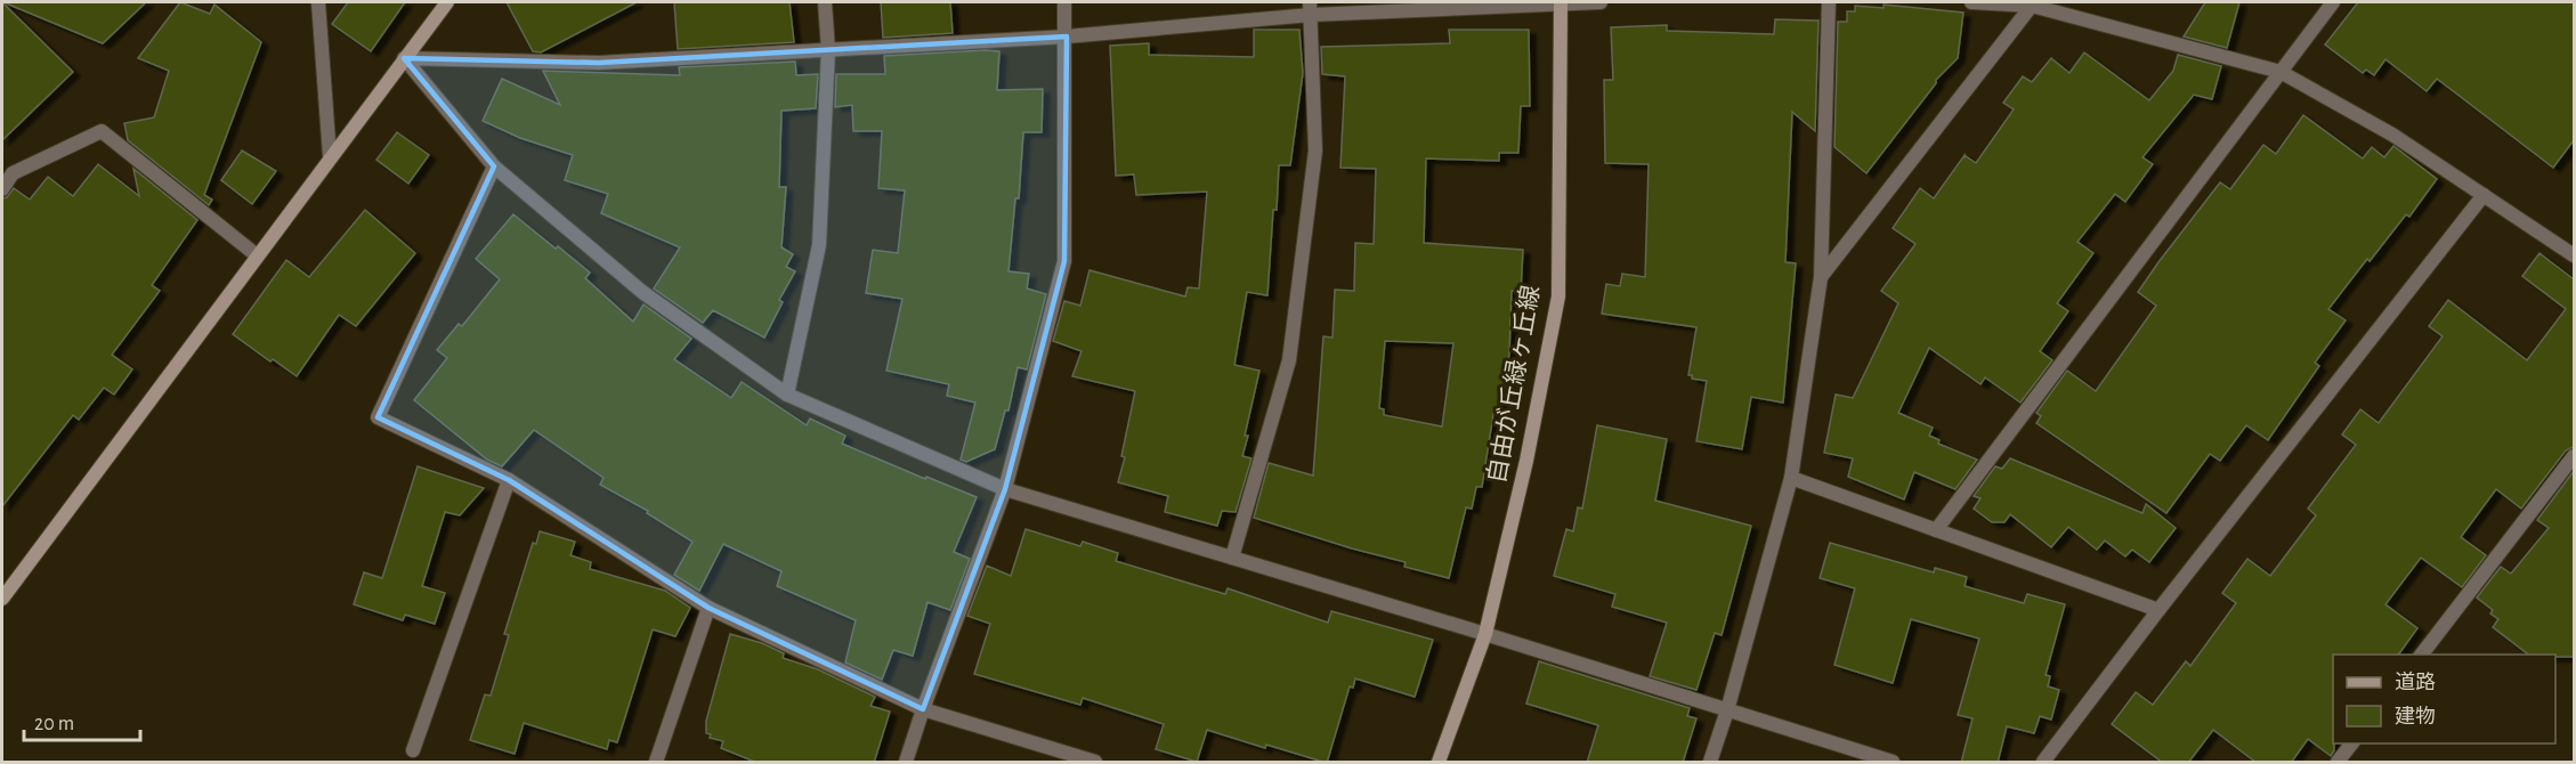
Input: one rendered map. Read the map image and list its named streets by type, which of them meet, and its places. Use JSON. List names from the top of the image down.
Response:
{
  "streets": {
    "street": ["自由が丘緑ヶ丘線"]
  },
  "legend": ["道路", "建物"],
  "scale_bar": "20 m"
}
